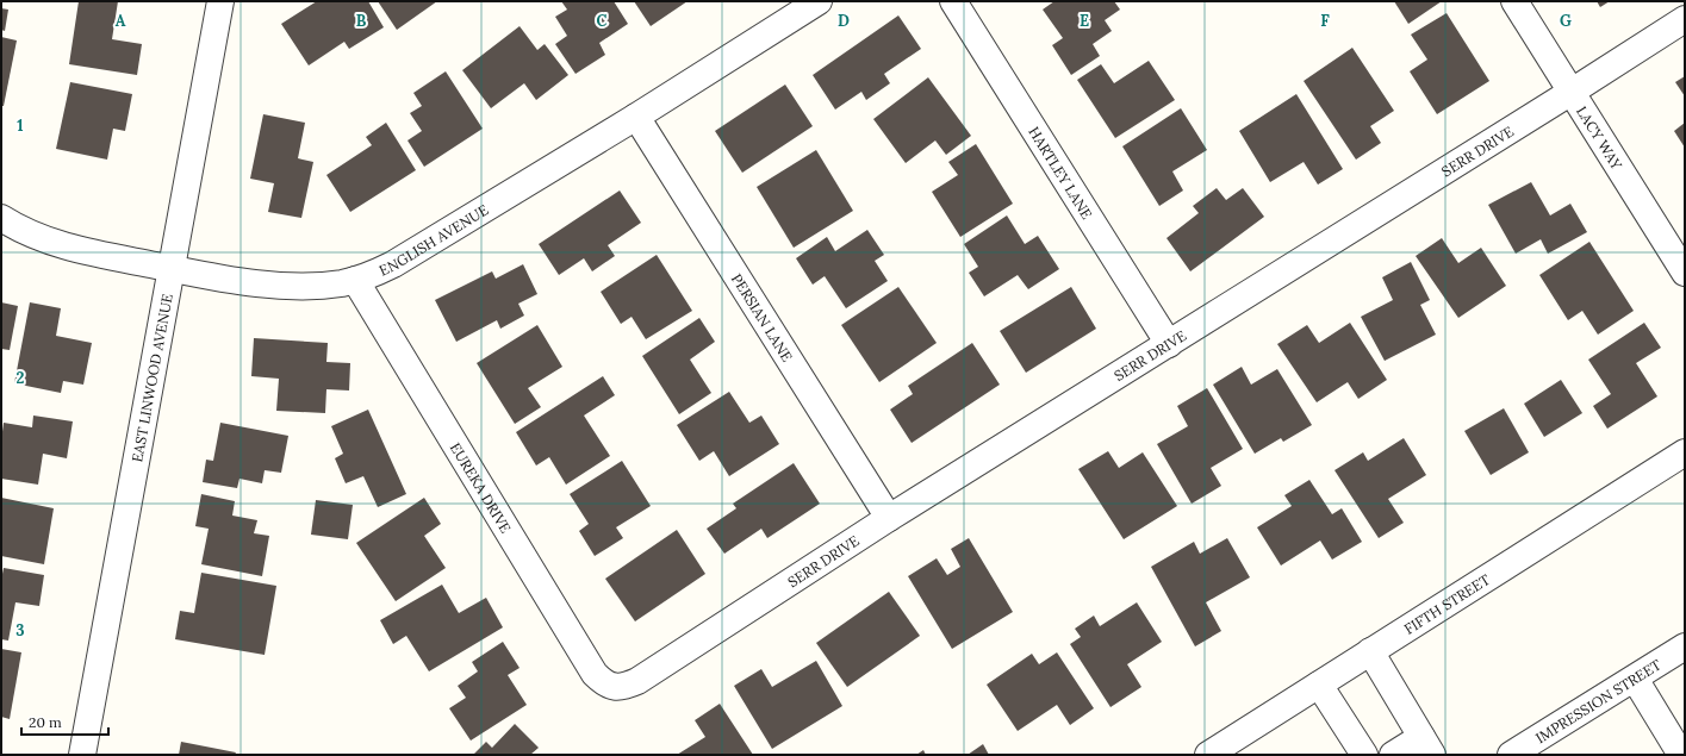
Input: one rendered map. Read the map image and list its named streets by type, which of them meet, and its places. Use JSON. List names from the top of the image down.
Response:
{
  "streets": {
    "street": [
      "LACY WAY",
      "SERR DRIVE",
      "HARTLEY LANE",
      "ENGLISH AVENUE",
      "PERSIAN LANE",
      "EAST LINWOOD AVENUE",
      "EUREKA DRIVE",
      "FIFTH STREET",
      "IMPRESSION STREET"
    ]
  },
  "crossings": [
    ["LACY WAY", "SERR DRIVE"],
    ["SERR DRIVE", "HARTLEY LANE"],
    ["SERR DRIVE", "PERSIAN LANE"],
    ["SERR DRIVE", "EUREKA DRIVE"],
    ["ENGLISH AVENUE", "PERSIAN LANE"],
    ["ENGLISH AVENUE", "EAST LINWOOD AVENUE"],
    ["ENGLISH AVENUE", "EUREKA DRIVE"]
  ],
  "scale_bar": "20 m",
  "grid": {
    "columns": [
      "A",
      "B",
      "C",
      "D",
      "E",
      "F",
      "G"
    ],
    "rows": ["1", "2", "3"]
  }
}
